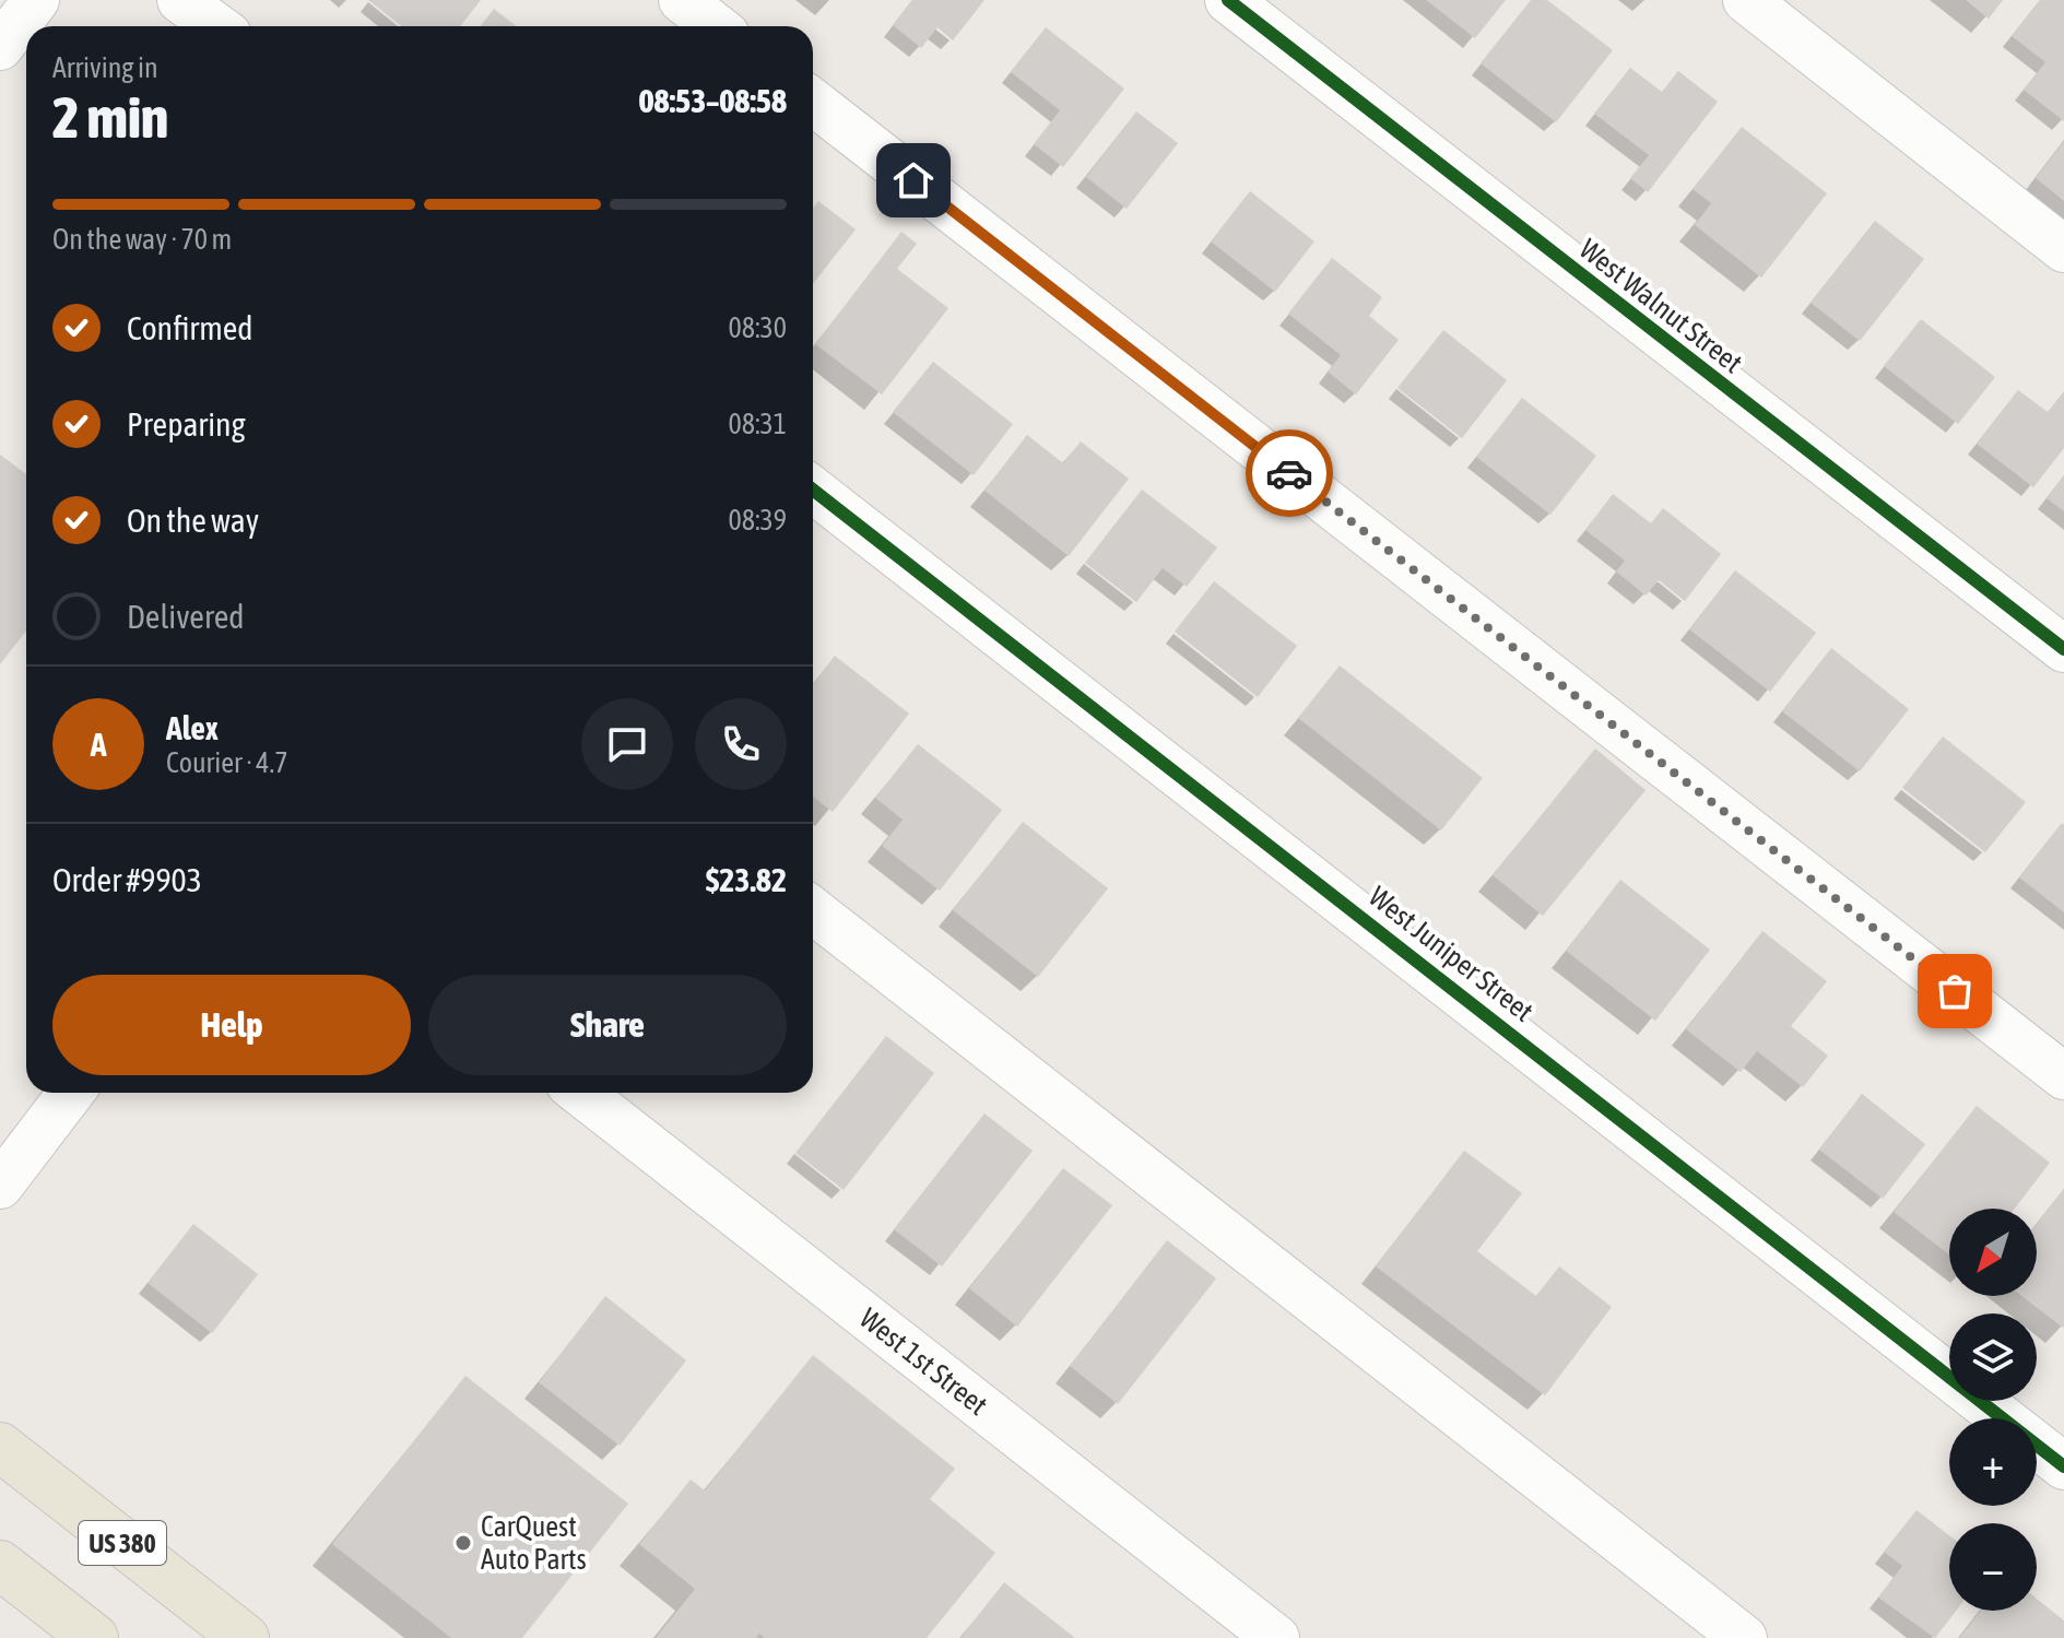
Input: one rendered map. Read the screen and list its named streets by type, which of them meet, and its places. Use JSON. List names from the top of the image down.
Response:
{
  "streets": {
    "main road": ["US 380"],
    "street": ["West Walnut Street", "West Juniper Street", "West 1st Street"]
  },
  "places": ["CarQuest Auto Parts"],
  "north": "bottom left",
  "page": {
    "heading": ["2 min", "Arriving in", "08:53–08:58"],
    "panel": [
      "Alex",
      "Courier · 4.7",
      "Order #9903",
      "$23.82"
    ],
    "bar": "On the way · 70 m",
    "list": [
      ["Confirmed", "08:30"],
      ["Preparing", "08:31"],
      ["On the way", "08:39"],
      "Delivered"
    ],
    "round": "A",
    "buttons": ["Help", "Share"],
    "map_buttons": ["+", "−"]
  }
}
